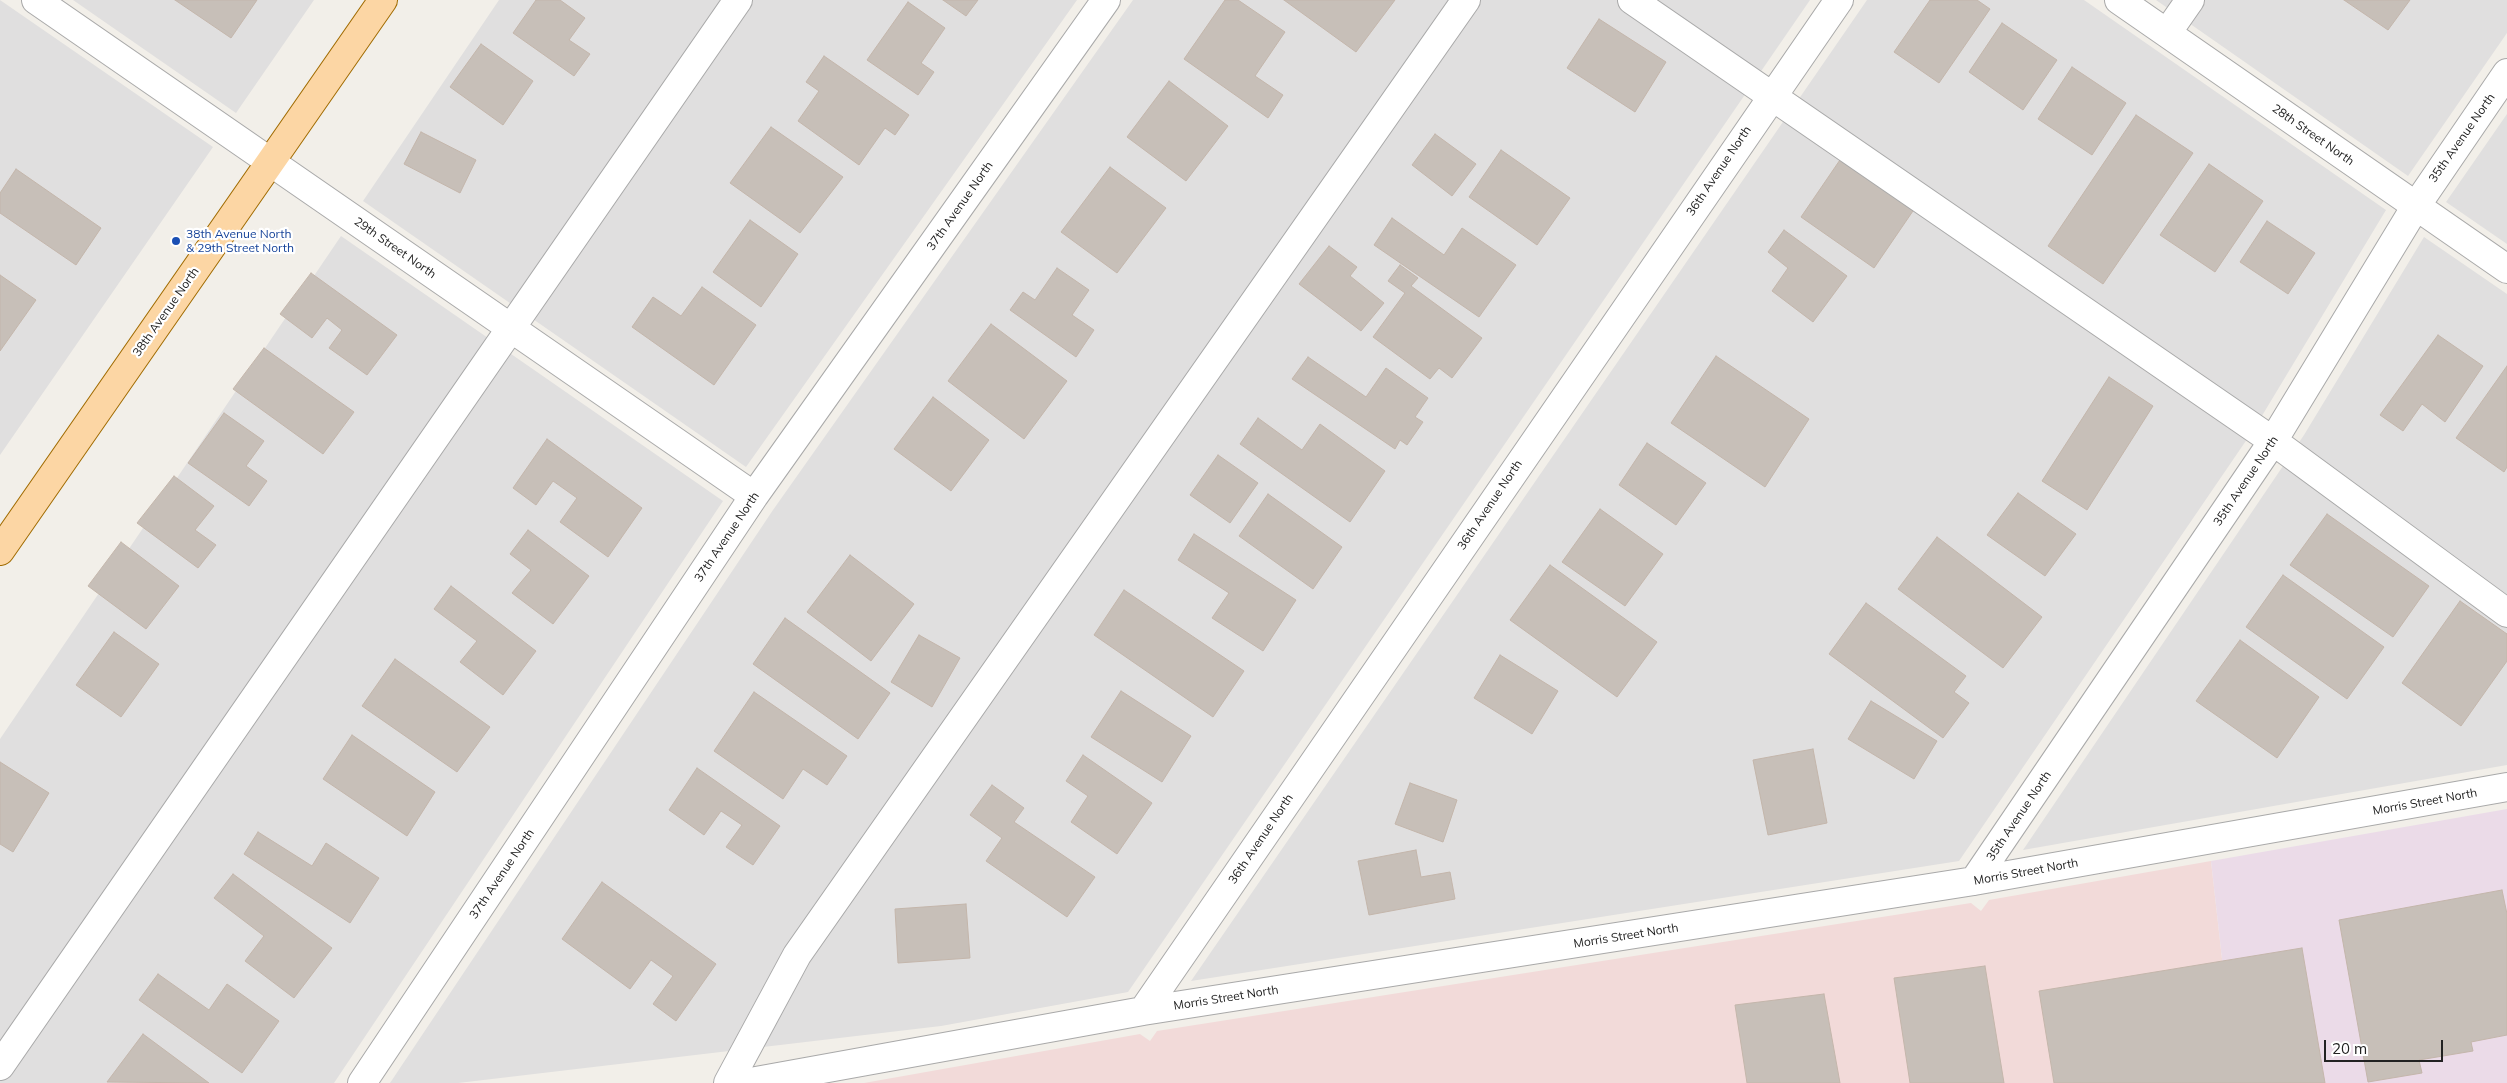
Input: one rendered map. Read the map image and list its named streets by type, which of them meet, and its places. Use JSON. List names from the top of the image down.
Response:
{
  "streets": {
    "main road": ["38th Avenue North"],
    "street": [
      "28th Street North",
      "35th Avenue North",
      "36th Avenue North",
      "37th Avenue North",
      "29th Street North",
      "Morris Street North"
    ]
  },
  "crossings": [
    ["28th Street North", "35th Avenue North"],
    ["35th Avenue North", "Morris Street North"],
    ["36th Avenue North", "Morris Street North"],
    ["37th Avenue North", "29th Street North"],
    ["29th Street North", "38th Avenue North"]
  ],
  "places": ["38th Avenue North & 29th Street North"],
  "scale_bar": "20 m"
}
